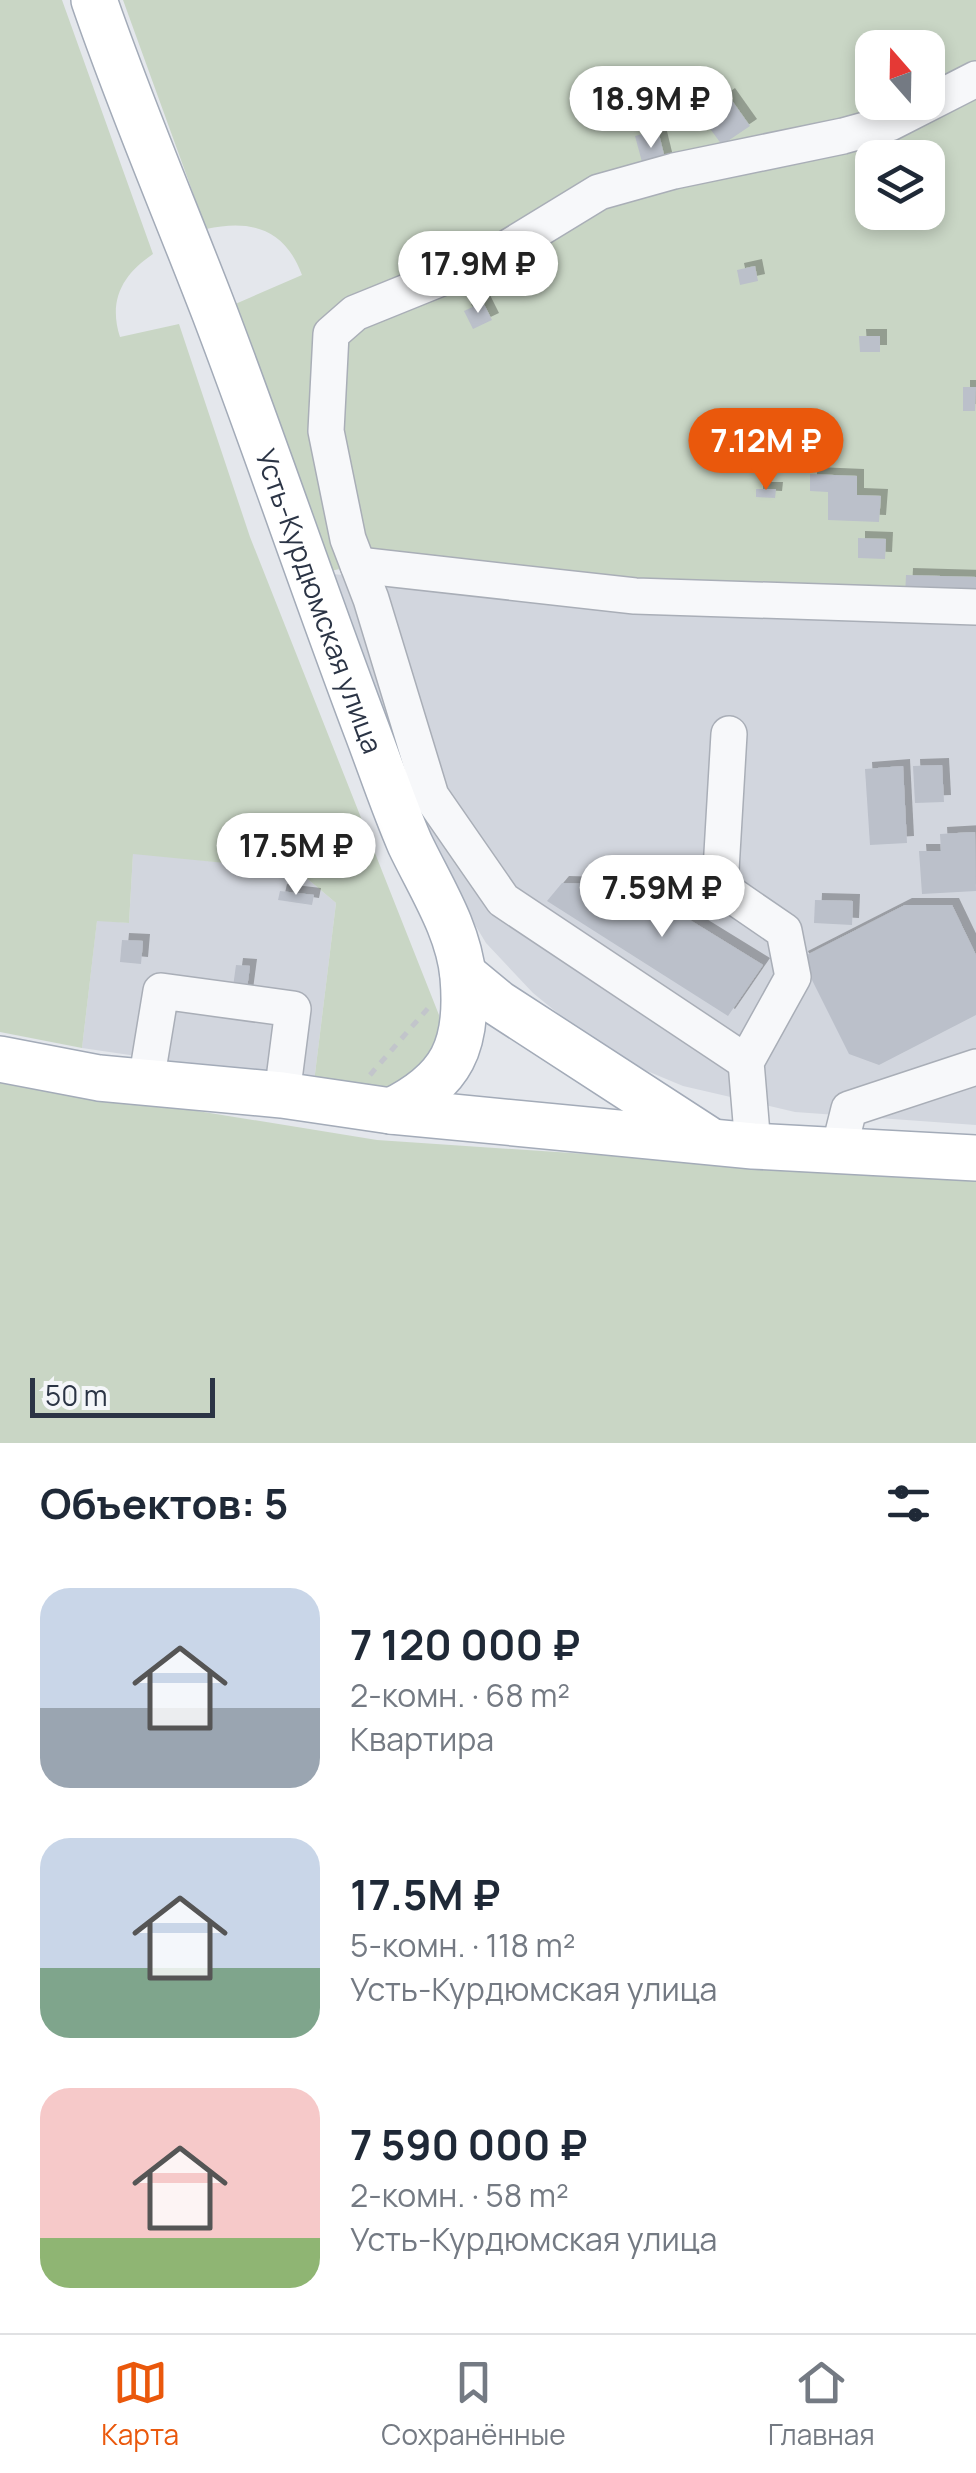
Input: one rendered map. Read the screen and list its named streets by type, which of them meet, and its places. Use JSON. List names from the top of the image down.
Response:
{
  "streets": {
    "main road": ["Усть-Курдюмская улица"]
  },
  "scale_bar": "50 m",
  "north": "top",
  "page": {
    "price": [
      "18.9M ₽",
      "17.9M ₽",
      "7.12M ₽",
      "17.5M ₽",
      "7.59M ₽"
    ],
    "scale": "50 m",
    "heading": "Объектов: 5",
    "list": [
      {
        "name": "7 120 000 ₽",
        "note": "2-комн. · 68 m² · Квартира"
      },
      {
        "name": "17.5M ₽",
        "note": "5-комн. · 118 m² · Усть-Курдюмская улица"
      },
      {
        "name": "7 590 000 ₽",
        "note": "2-комн. · 58 m² · Усть-Курдюмская улица"
      }
    ],
    "tabs": ["Карта", "Сохранённые", "Главная"]
  }
}
